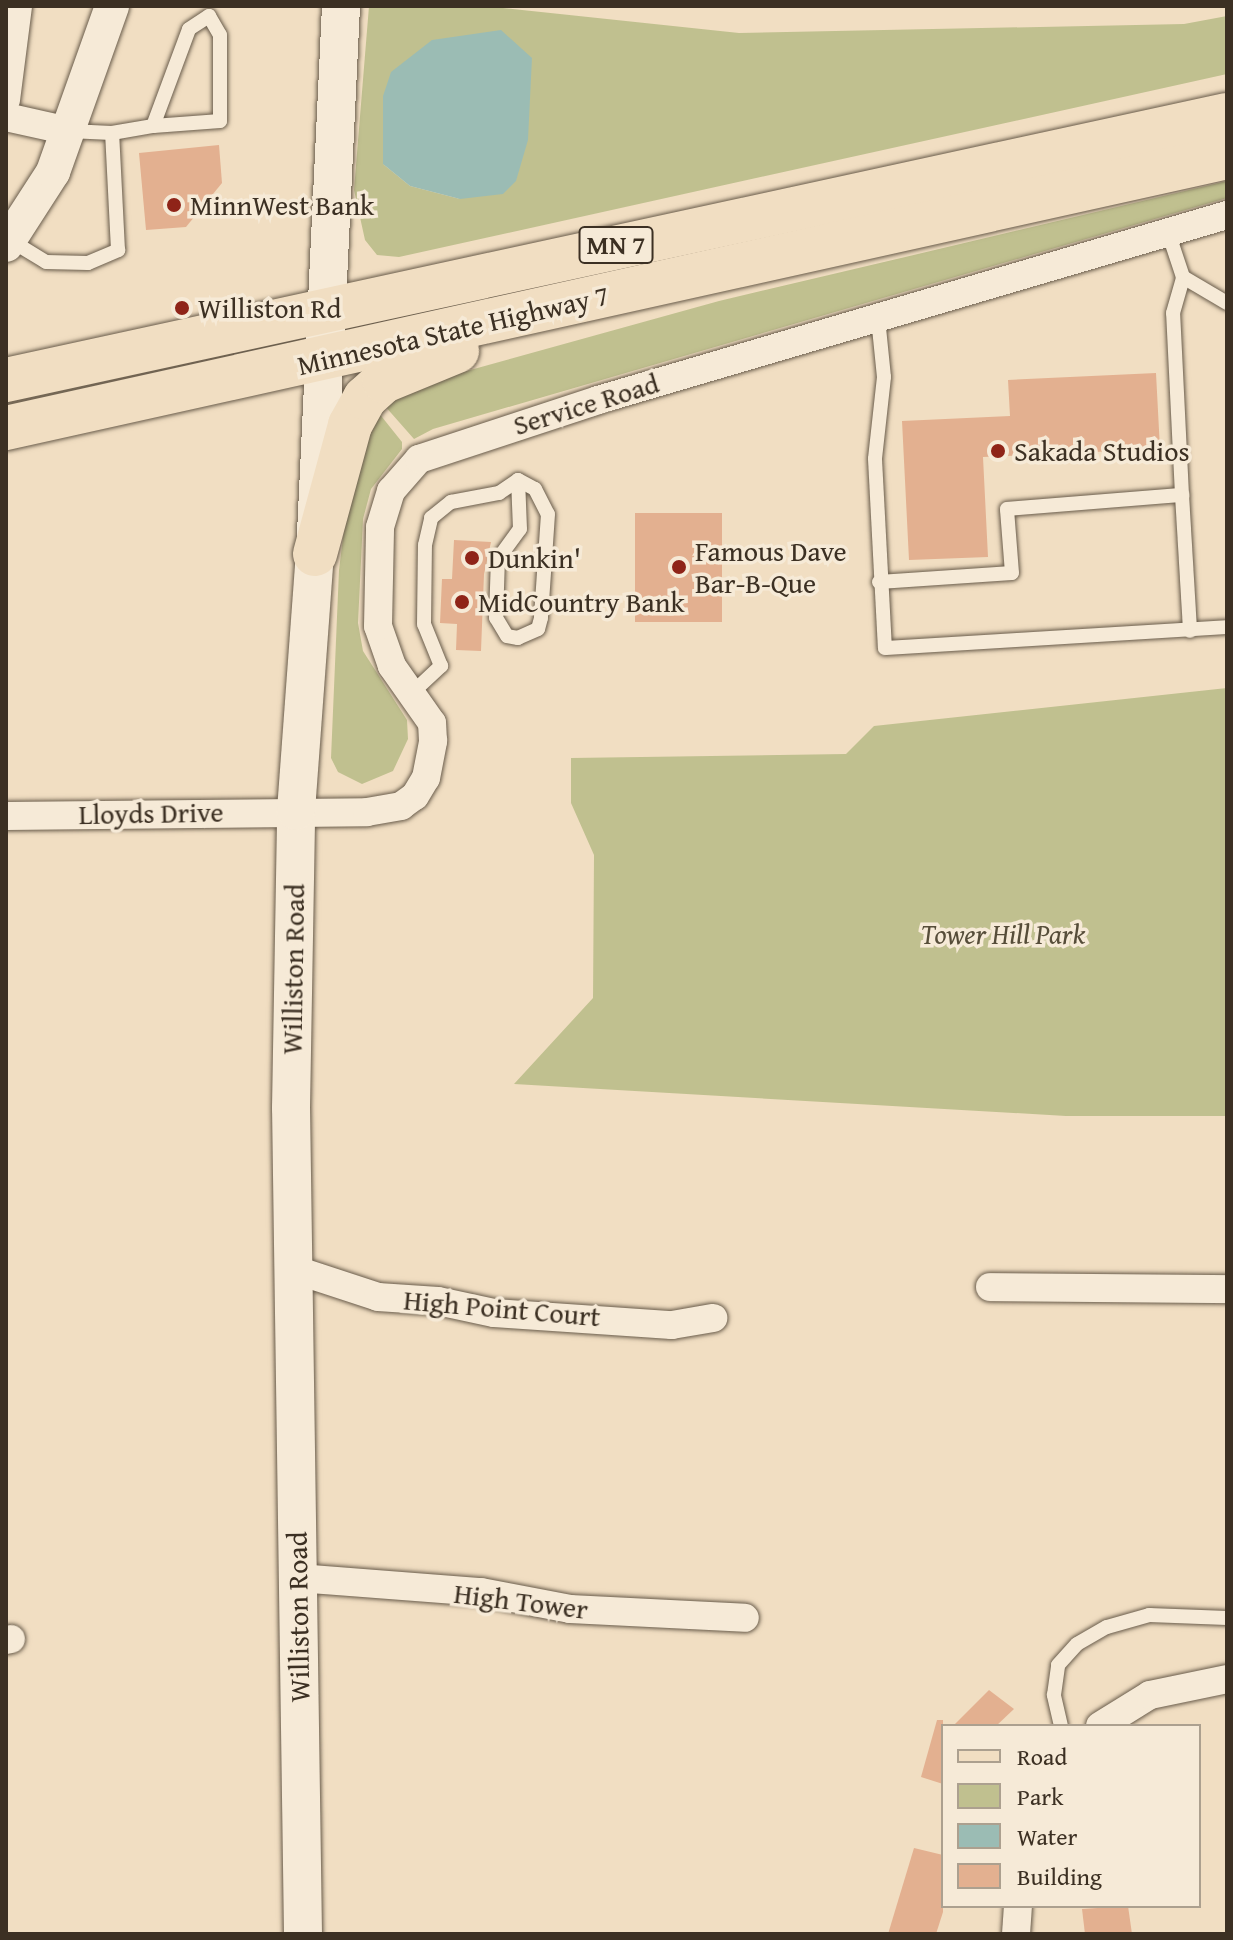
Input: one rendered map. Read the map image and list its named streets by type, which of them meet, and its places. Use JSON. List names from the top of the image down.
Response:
{
  "streets": {
    "main road": ["MN 7", "Minnesota State Highway 7", "Williston Road"],
    "street": [
      "Service Road",
      "Lloyds Drive",
      "High Point Court",
      "High Tower"
    ]
  },
  "crossings": [
    ["Minnesota State Highway 7", "Williston Road"],
    ["Service Road", "Lloyds Drive"],
    ["Service Road", "Williston Road"],
    ["Lloyds Drive", "Williston Road"],
    ["Williston Road", "High Point Court"],
    ["Williston Road", "High Tower"]
  ],
  "parks": ["Tower Hill Park"],
  "places": [
    "MinnWest Bank",
    "Williston Rd",
    "Sakada Studios",
    "Dunkin'",
    "Famous Dave Bar-B-Que",
    "MidCountry Bank"
  ],
  "legend": [
    "Road",
    "Park",
    "Water",
    "Building"
  ]
}
